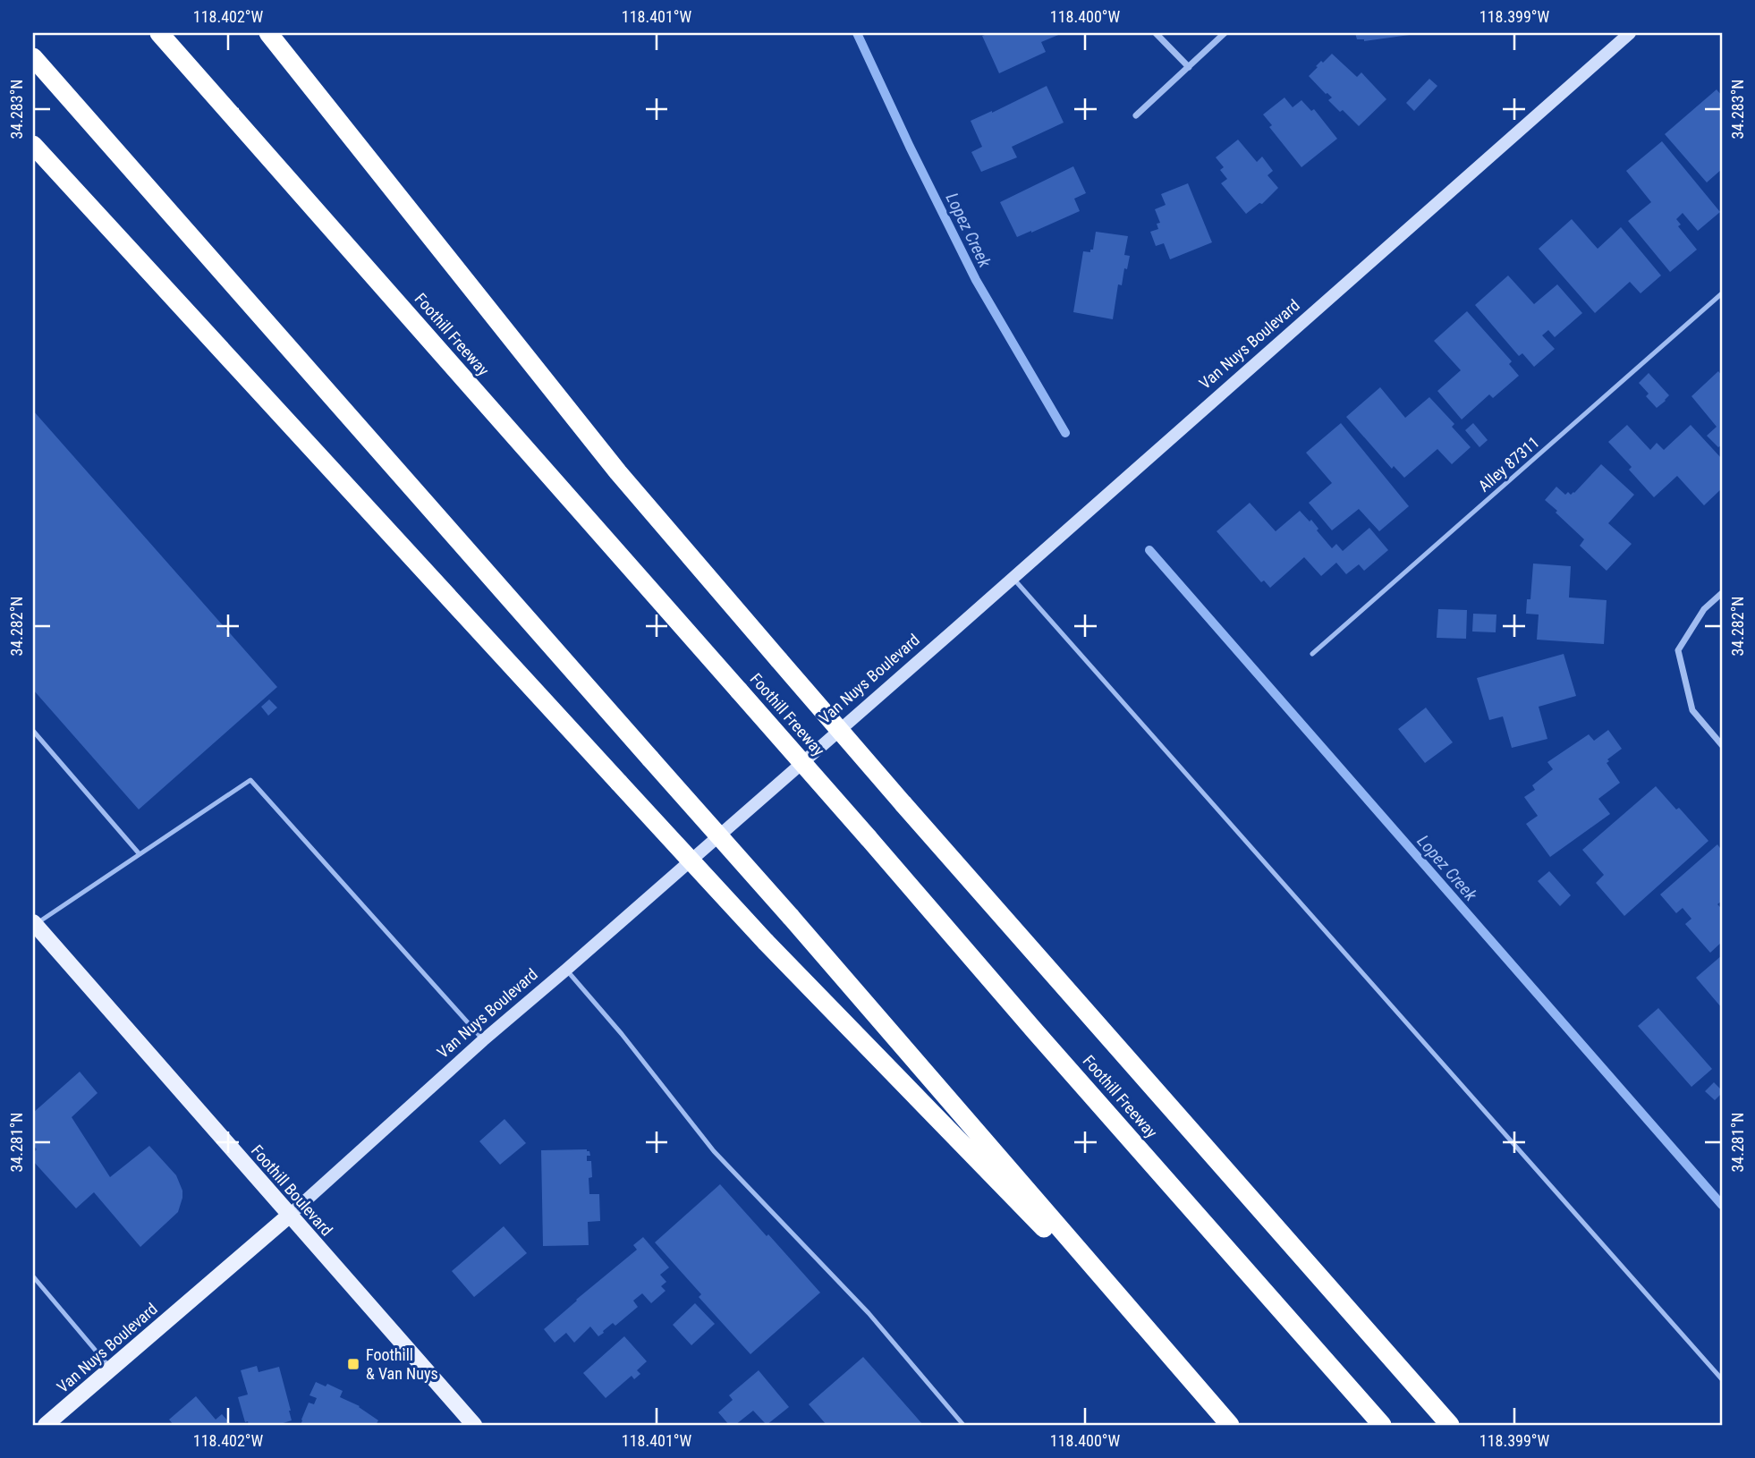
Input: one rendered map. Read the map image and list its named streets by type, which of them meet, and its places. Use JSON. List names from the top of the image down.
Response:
{
  "streets": {
    "highway": ["Foothill Freeway"],
    "main road": ["Van Nuys Boulevard", "Foothill Boulevard"],
    "lane": ["Alley 87311"]
  },
  "crossings": [
    ["Van Nuys Boulevard", "Foothill Boulevard"]
  ],
  "water": ["Lopez Creek"],
  "places": {
    "transit": ["Foothill & Van Nuys"]
  },
  "coordinates": [
    "118.402°W",
    "118.401°W",
    "118.400°W",
    "118.399°W",
    "34.283°N",
    "34.282°N",
    "34.281°N"
  ]
}
